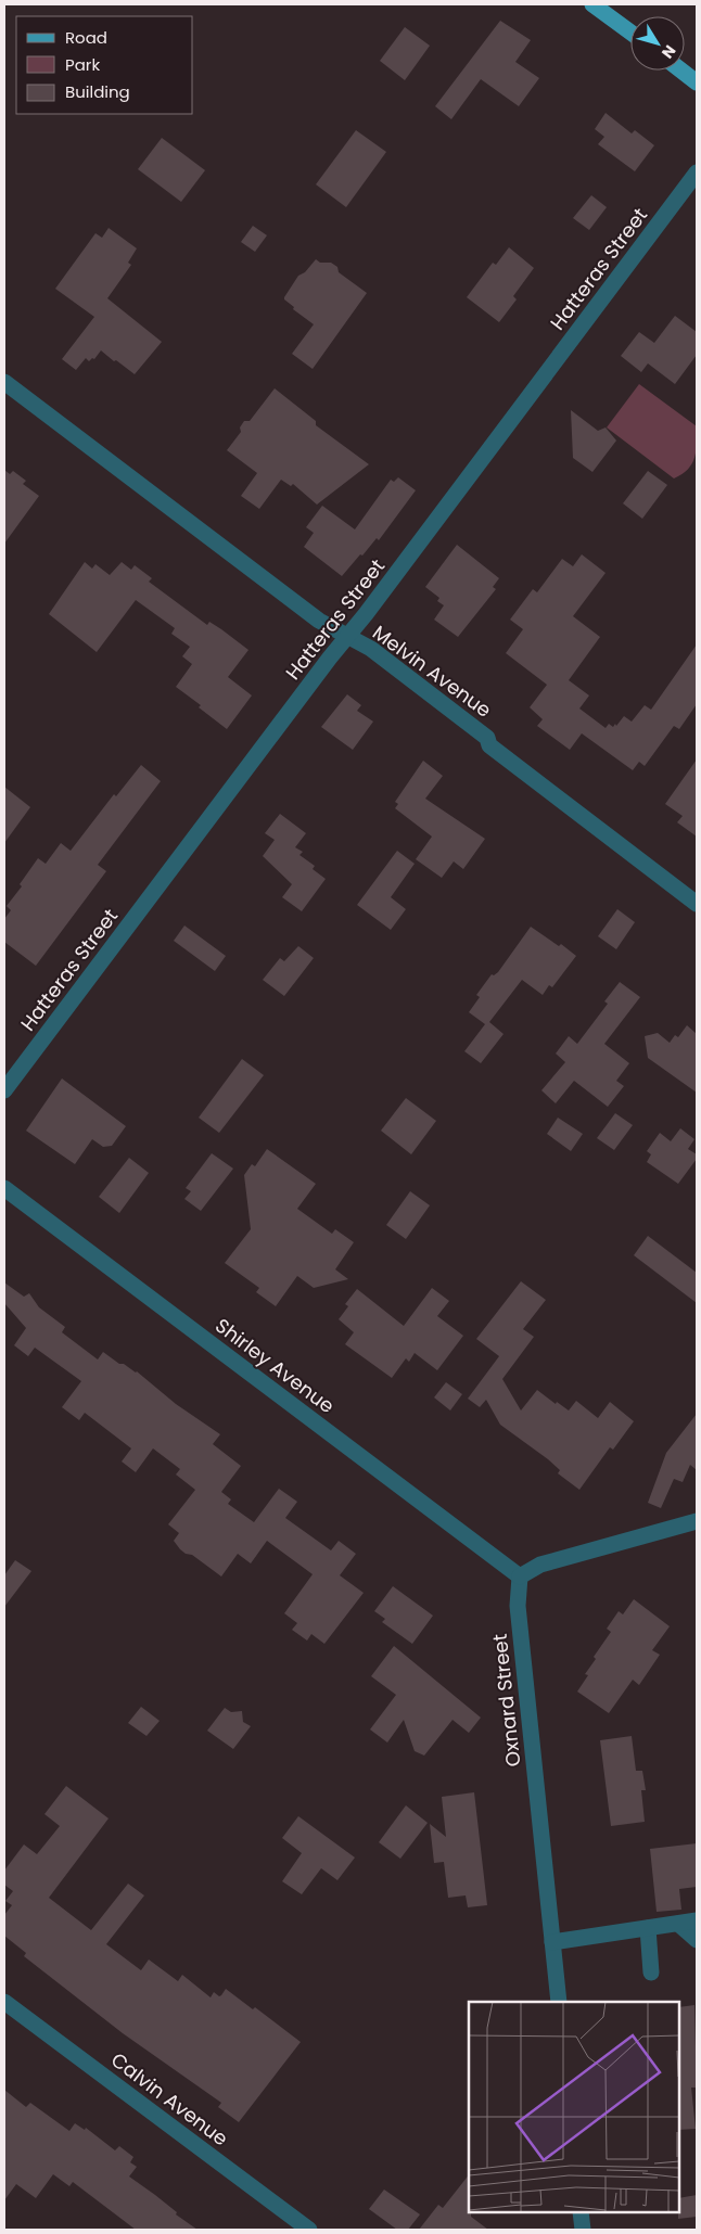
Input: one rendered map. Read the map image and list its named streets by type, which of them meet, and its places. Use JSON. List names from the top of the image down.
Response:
{
  "streets": {
    "street": [
      "Hatteras Street",
      "Melvin Avenue",
      "Shirley Avenue",
      "Oxnard Street",
      "Calvin Avenue"
    ]
  },
  "crossings": [
    ["Hatteras Street", "Melvin Avenue"],
    ["Shirley Avenue", "Oxnard Street"]
  ],
  "legend": ["Road", "Park", "Building"],
  "north": "bottom right"
}
